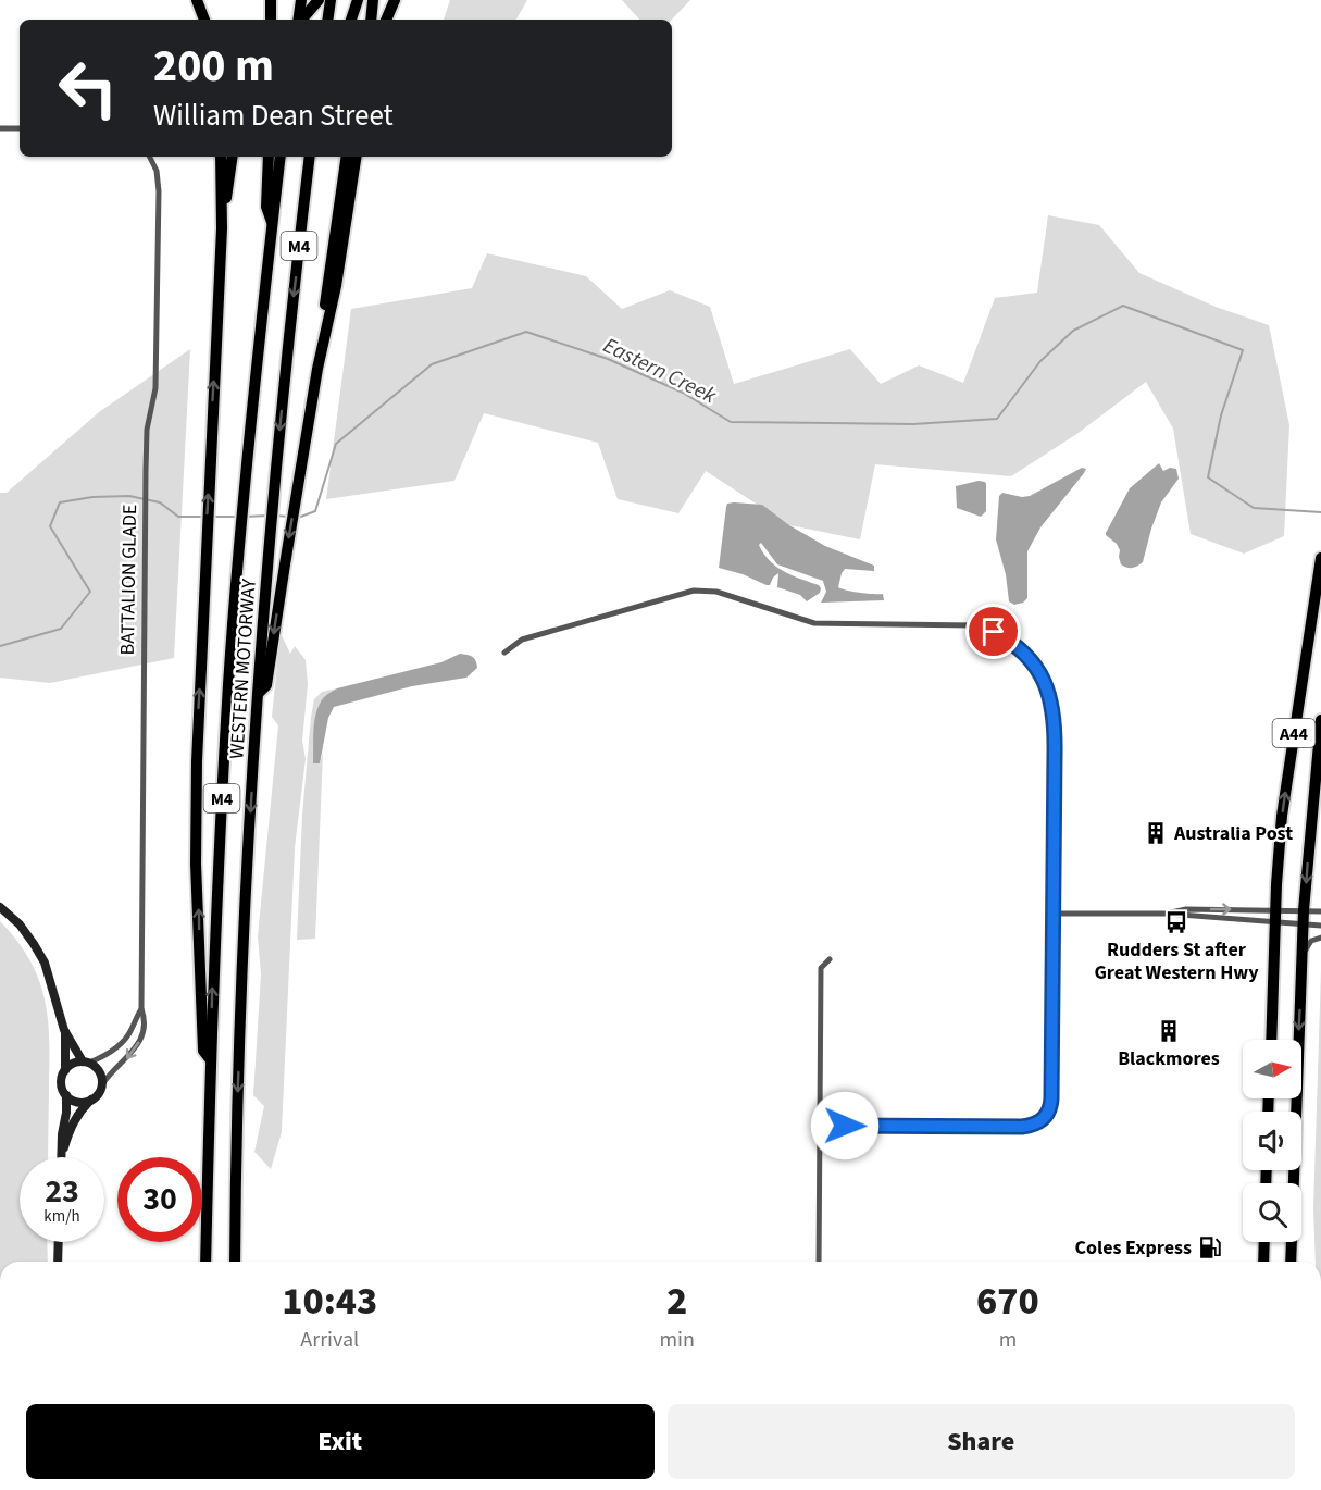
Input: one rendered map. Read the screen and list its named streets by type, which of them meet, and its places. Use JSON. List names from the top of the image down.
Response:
{
  "streets": {
    "highway": ["M4", "WESTERN MOTORWAY", "A44"],
    "street": ["BATTALION GLADE"]
  },
  "water": ["Eastern Creek"],
  "places": {
    "building": ["Australia Post", "Blackmores"],
    "bus stop": ["Rudders St after Great Western Hwy"],
    "fuel station": ["Coles Express"]
  },
  "north": "right",
  "page": {
    "turn": ["200 m", "William Dean Street"],
    "speed": "23 km/h",
    "limit": "30",
    "eta": [
      "10:43",
      "Arrival",
      "2",
      "min",
      "670",
      "m"
    ],
    "buttons": ["Exit", "Share"]
  }
}
